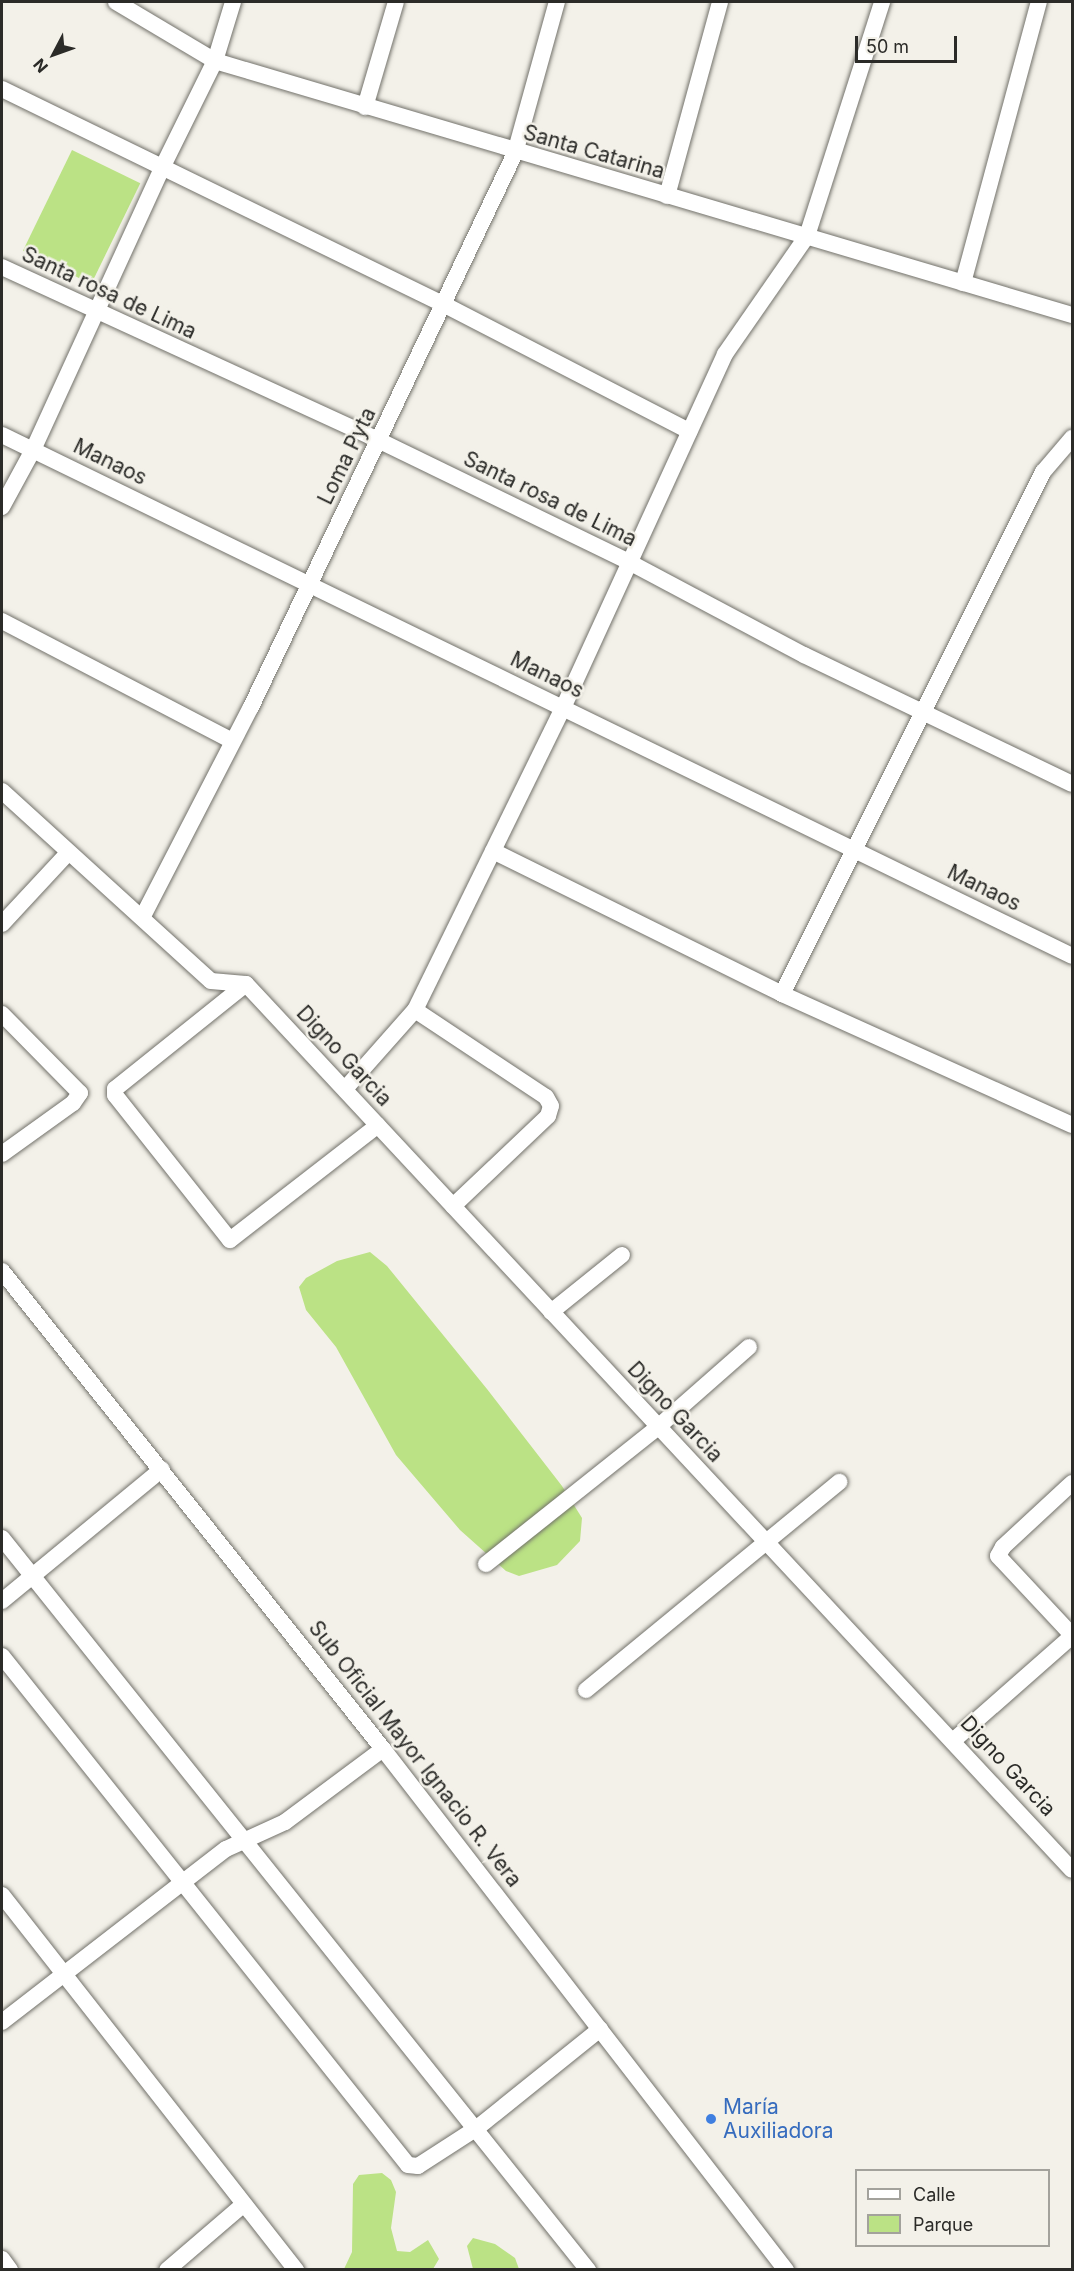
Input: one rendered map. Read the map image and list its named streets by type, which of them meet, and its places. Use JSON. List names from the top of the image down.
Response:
{
  "streets": {
    "street": [
      "Santa Catarina",
      "Santa rosa de Lima",
      "Loma Pyta",
      "Manaos",
      "Digno Garcia",
      "Sub Oficial Mayor Ignacio R. Vera"
    ]
  },
  "crossings": [
    ["Santa Catarina", "Loma Pyta"],
    ["Santa rosa de Lima", "Loma Pyta"],
    ["Loma Pyta", "Manaos"]
  ],
  "places": ["María Auxiliadora"],
  "legend": ["Calle", "Parque"],
  "scale_bar": "50 m",
  "north": "bottom left"
}
